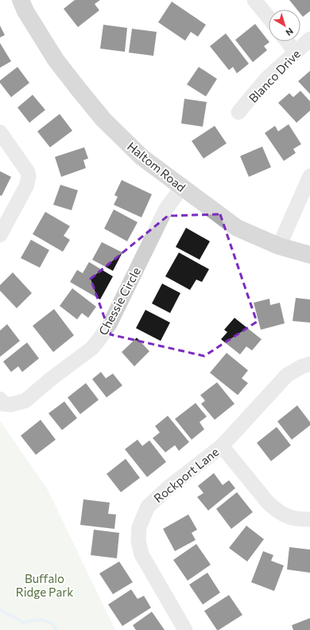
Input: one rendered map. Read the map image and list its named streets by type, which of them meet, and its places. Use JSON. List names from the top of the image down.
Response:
{
  "streets": {
    "main road": ["Haltom Road"],
    "street": ["Blanco Drive", "Chessie Circle", "Rockport Lane"]
  },
  "crossings": [
    ["Haltom Road", "Chessie Circle"]
  ],
  "parks": ["Buffalo Ridge Park"],
  "north": "bottom right"
}
